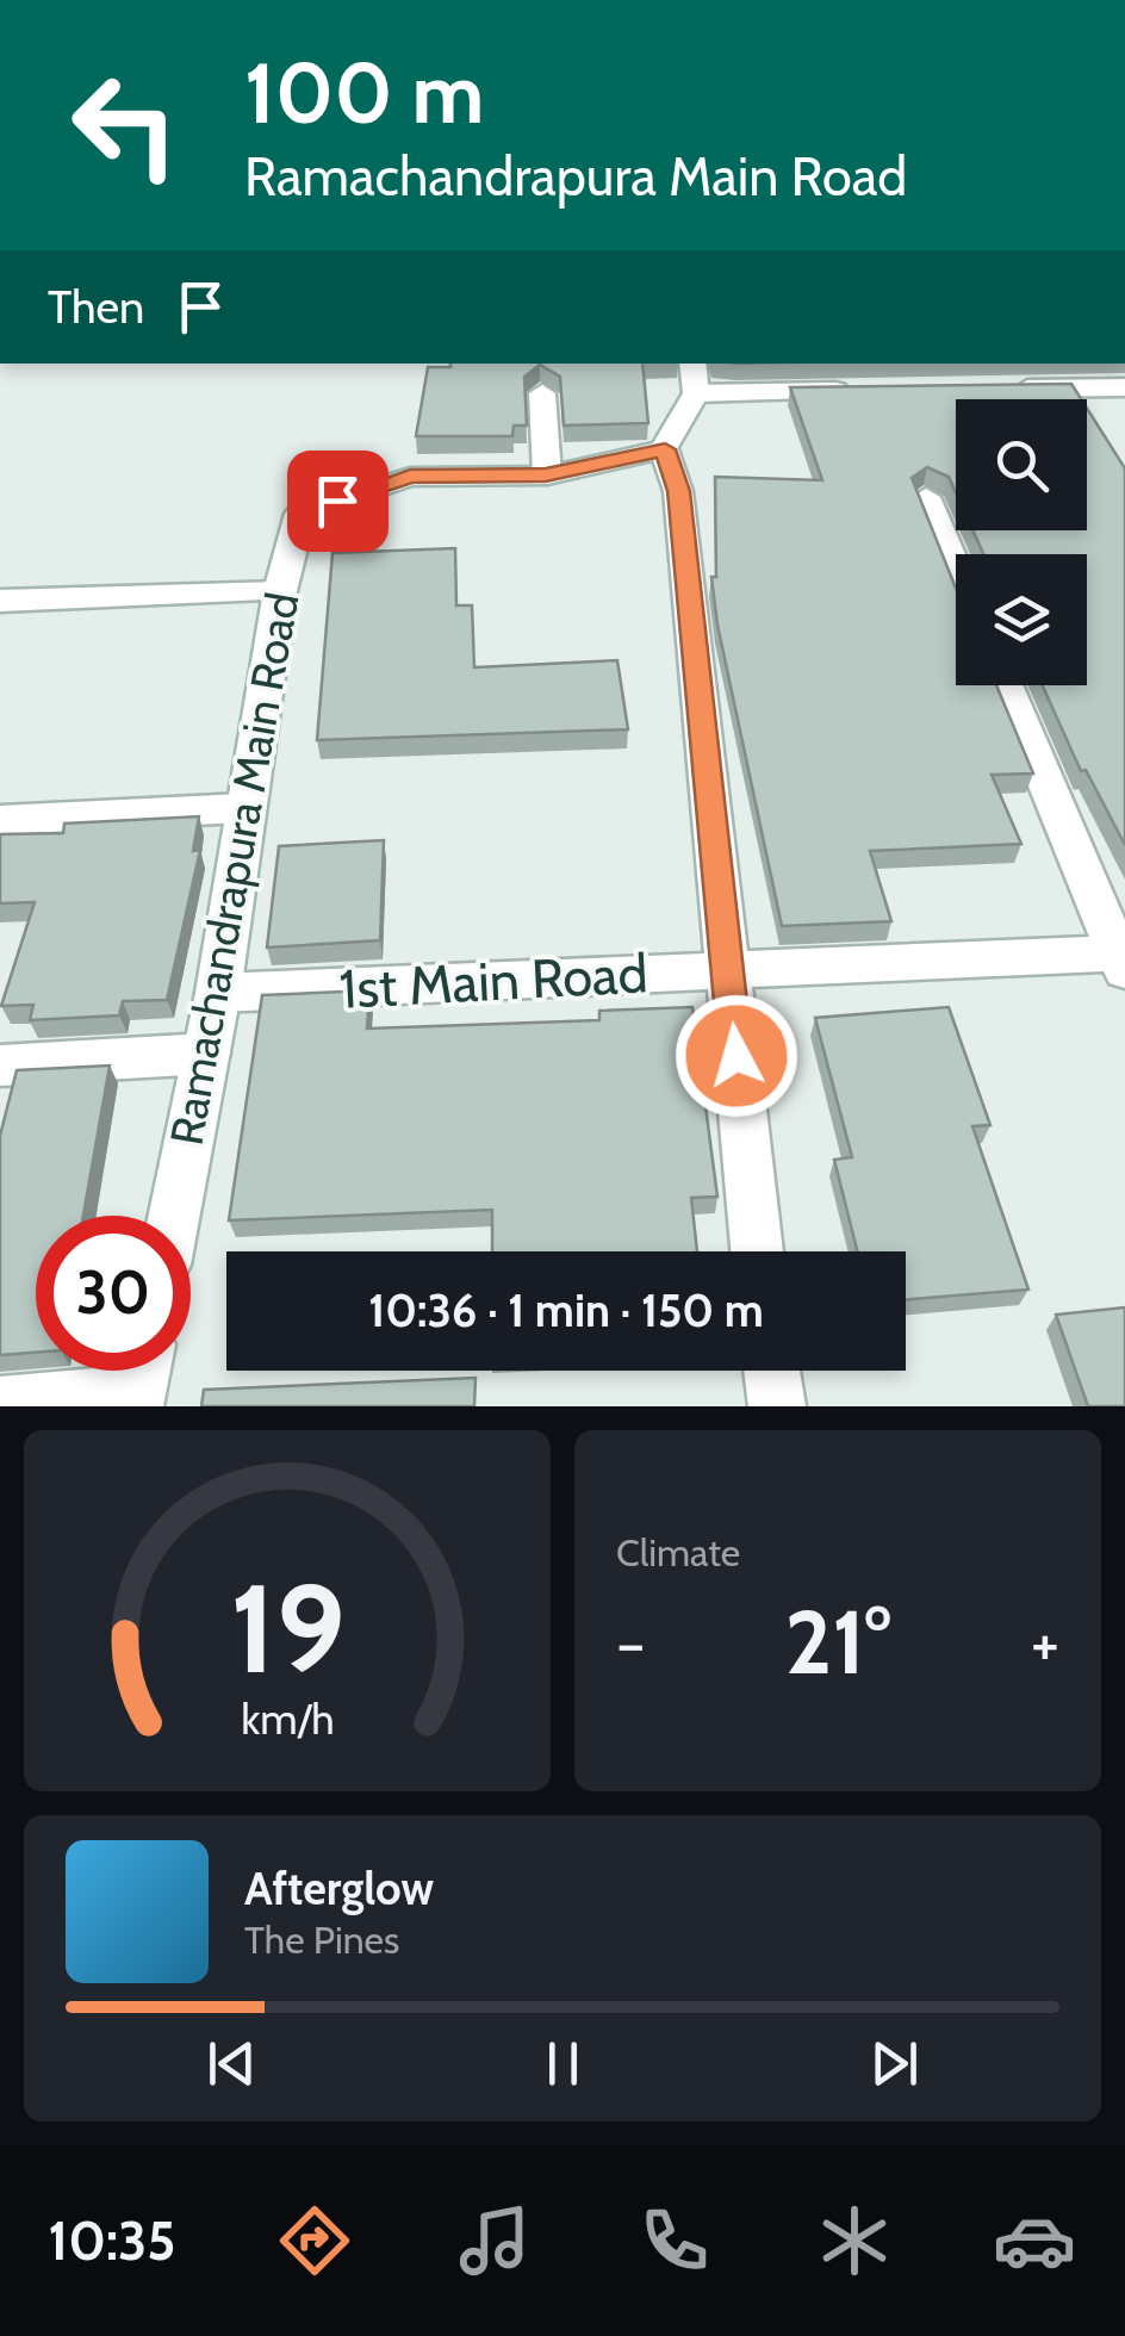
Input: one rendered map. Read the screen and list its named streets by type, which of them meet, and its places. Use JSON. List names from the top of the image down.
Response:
{
  "streets": {
    "street": ["Ramachandrapura Main Road", "1st Main Road"]
  },
  "crossings": [
    ["Ramachandrapura Main Road", "1st Main Road"]
  ],
  "page": {
    "turn": ["100 m", "Ramachandrapura Main Road"],
    "then": "Then",
    "limit": "30",
    "trip": "10:36 · 1 min · 150 m",
    "tile": "Climate",
    "heat": ["−", "21°", "+"],
    "song": ["Afterglow", "The Pines"],
    "tabs": "10:35",
    "gauge": ["19", "km/h"]
  }
}
